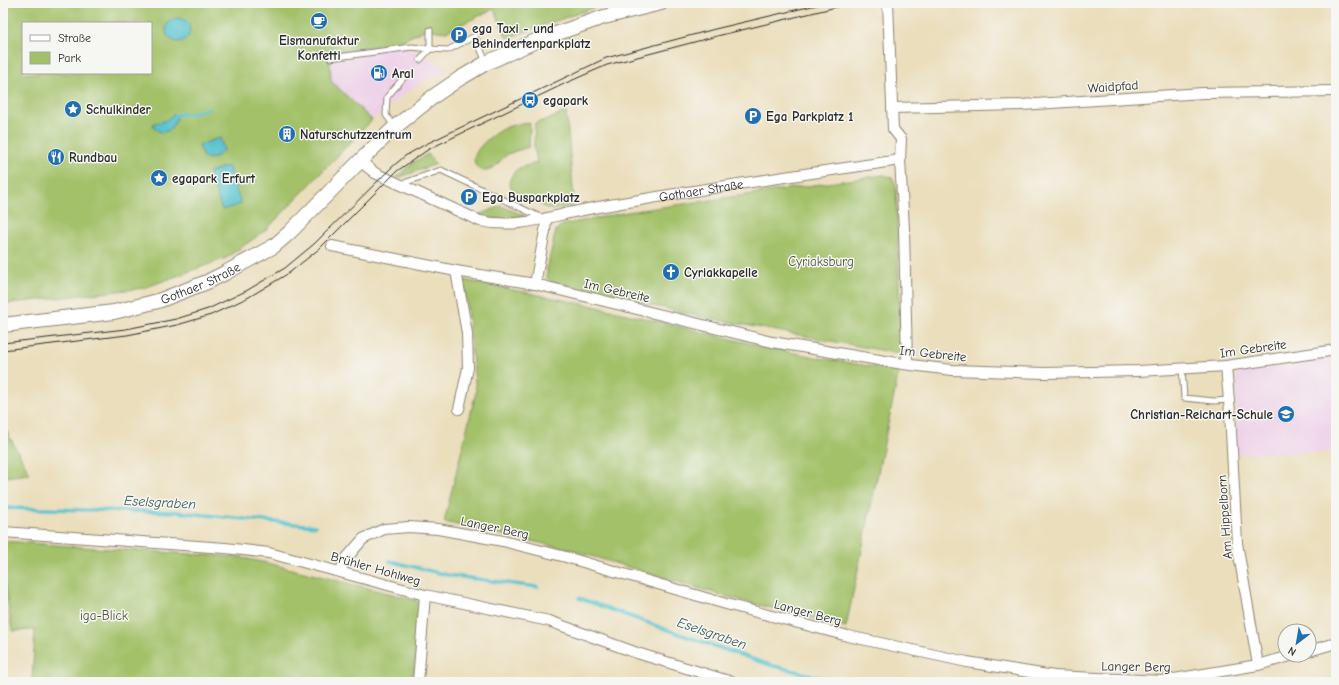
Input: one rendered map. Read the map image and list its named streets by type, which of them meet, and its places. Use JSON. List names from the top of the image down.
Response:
{
  "streets": {
    "main road": ["Gothaer Straße"],
    "street": [
      "Waidpfad",
      "Im Gebreite",
      "Am Hippelborn",
      "Langer Berg",
      "Brühler Hohlweg"
    ]
  },
  "crossings": [
    ["Im Gebreite", "Am Hippelborn"],
    ["Am Hippelborn", "Langer Berg"],
    ["Langer Berg", "Brühler Hohlweg"]
  ],
  "water": ["Eselsgraben"],
  "parks": ["Cyriaksburg", "iga-Blick"],
  "places": {
    "cafe": ["Eismanufaktur Konfetti"],
    "parking": ["ega Taxi - und Behindertenparkplatz", "Ega Parkplatz 1", "Ega Busparkplatz"],
    "fuel station": ["Aral"],
    "bus stop": ["egapark"],
    "place": ["Schulkinder", "egapark Erfurt"],
    "building": ["Naturschutzzentrum"],
    "restaurant": ["Rundbau"],
    "church": ["Cyriakkapelle"],
    "school or university": ["Christian-Reichart-Schule"]
  },
  "legend": ["Straße", "Park"],
  "north": "bottom left"
}
